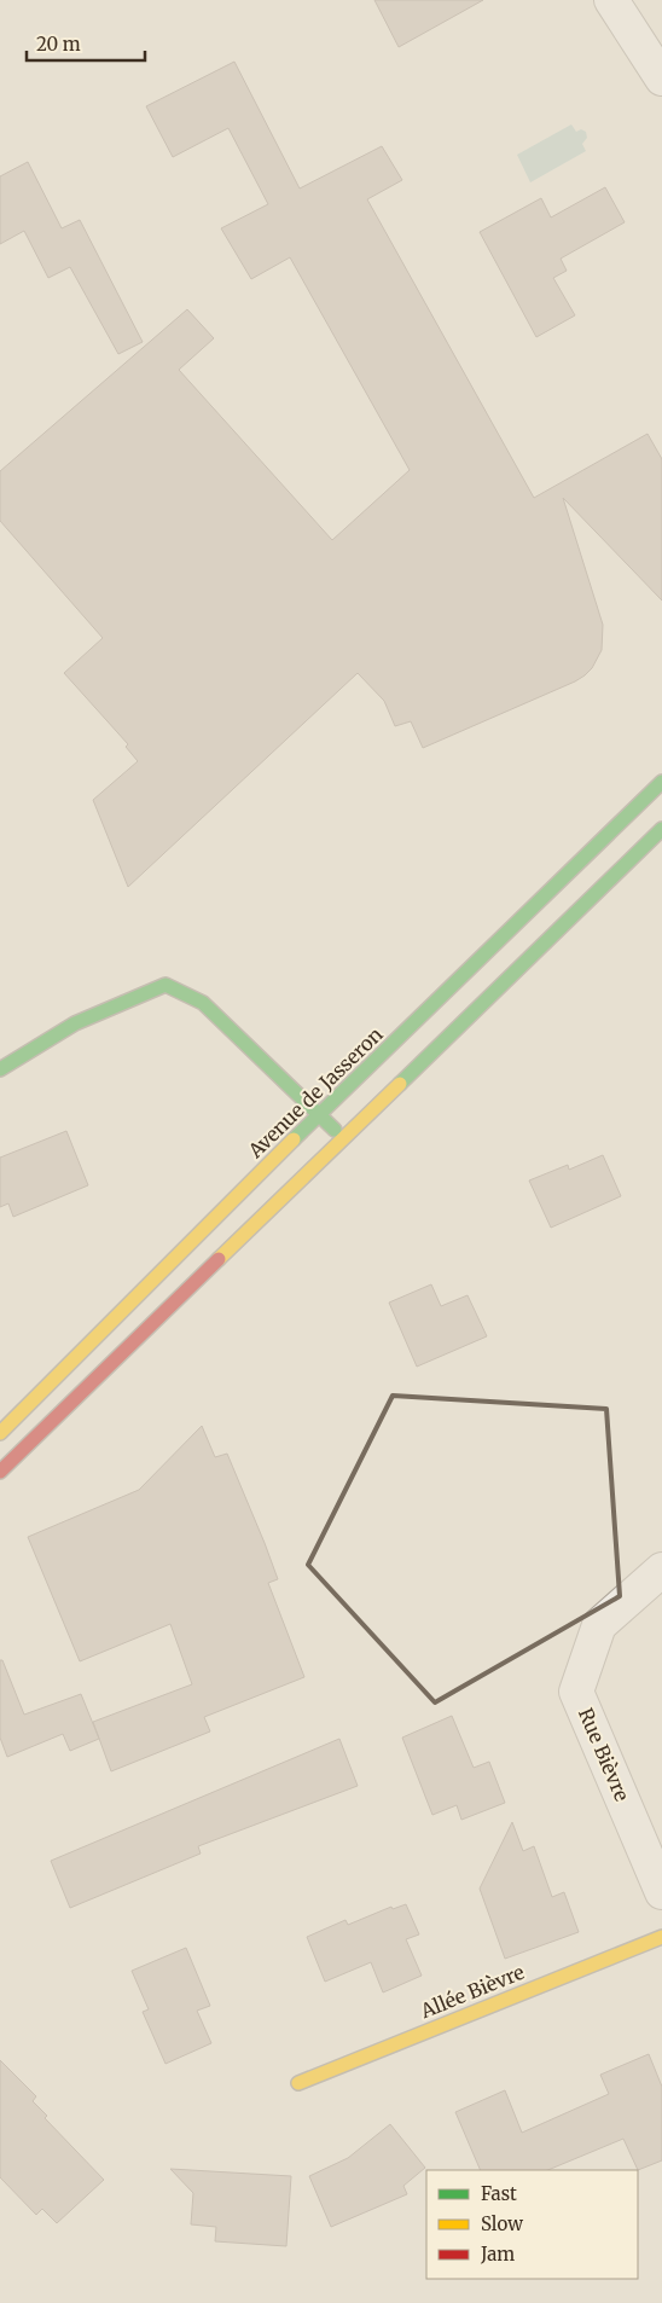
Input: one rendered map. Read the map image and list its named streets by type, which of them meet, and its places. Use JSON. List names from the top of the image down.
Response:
{
  "streets": {
    "main road": ["Avenue de Jasseron", "Allée Bièvre"],
    "street": ["Rue Bièvre"]
  },
  "legend": ["Fast", "Slow", "Jam"],
  "scale_bar": "20 m"
}
